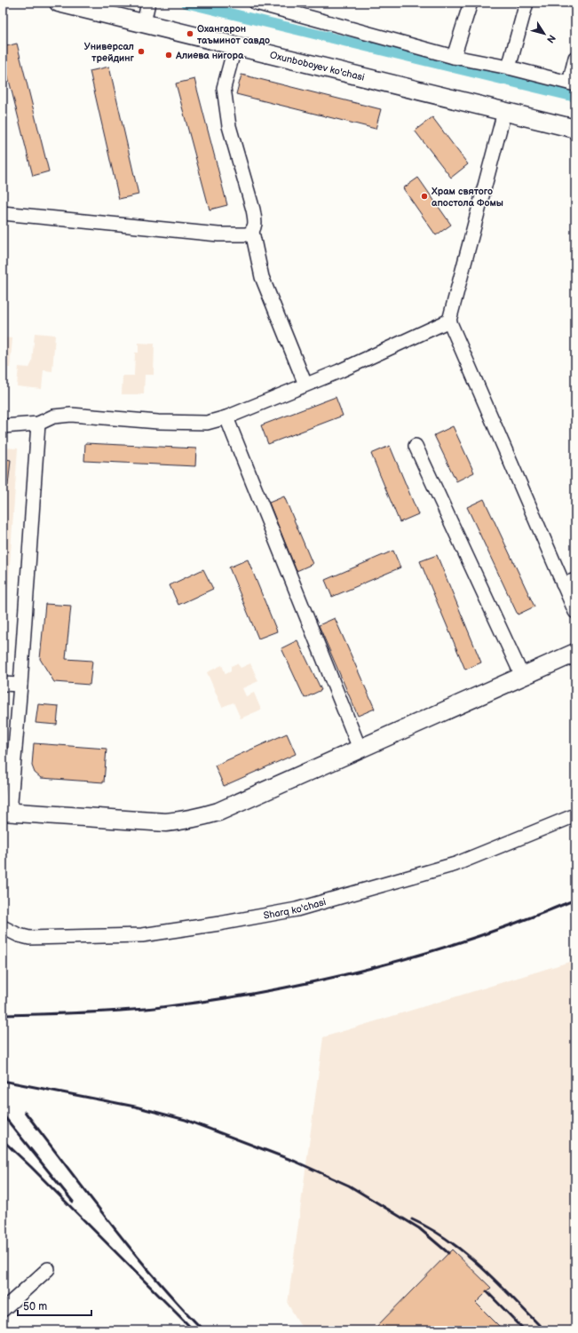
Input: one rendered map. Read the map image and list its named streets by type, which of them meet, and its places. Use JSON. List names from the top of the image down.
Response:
{
  "streets": {
    "main road": ["Oxunboboyev ko'chasi"],
    "street": ["Sharq ko'chasi"]
  },
  "places": [
    "Охангарон таъминот савдо",
    "Универсал трейдинг",
    "Алиева нигора",
    "Храм святого апостола Фомы"
  ],
  "scale_bar": "50 m",
  "north": "bottom right"
}
